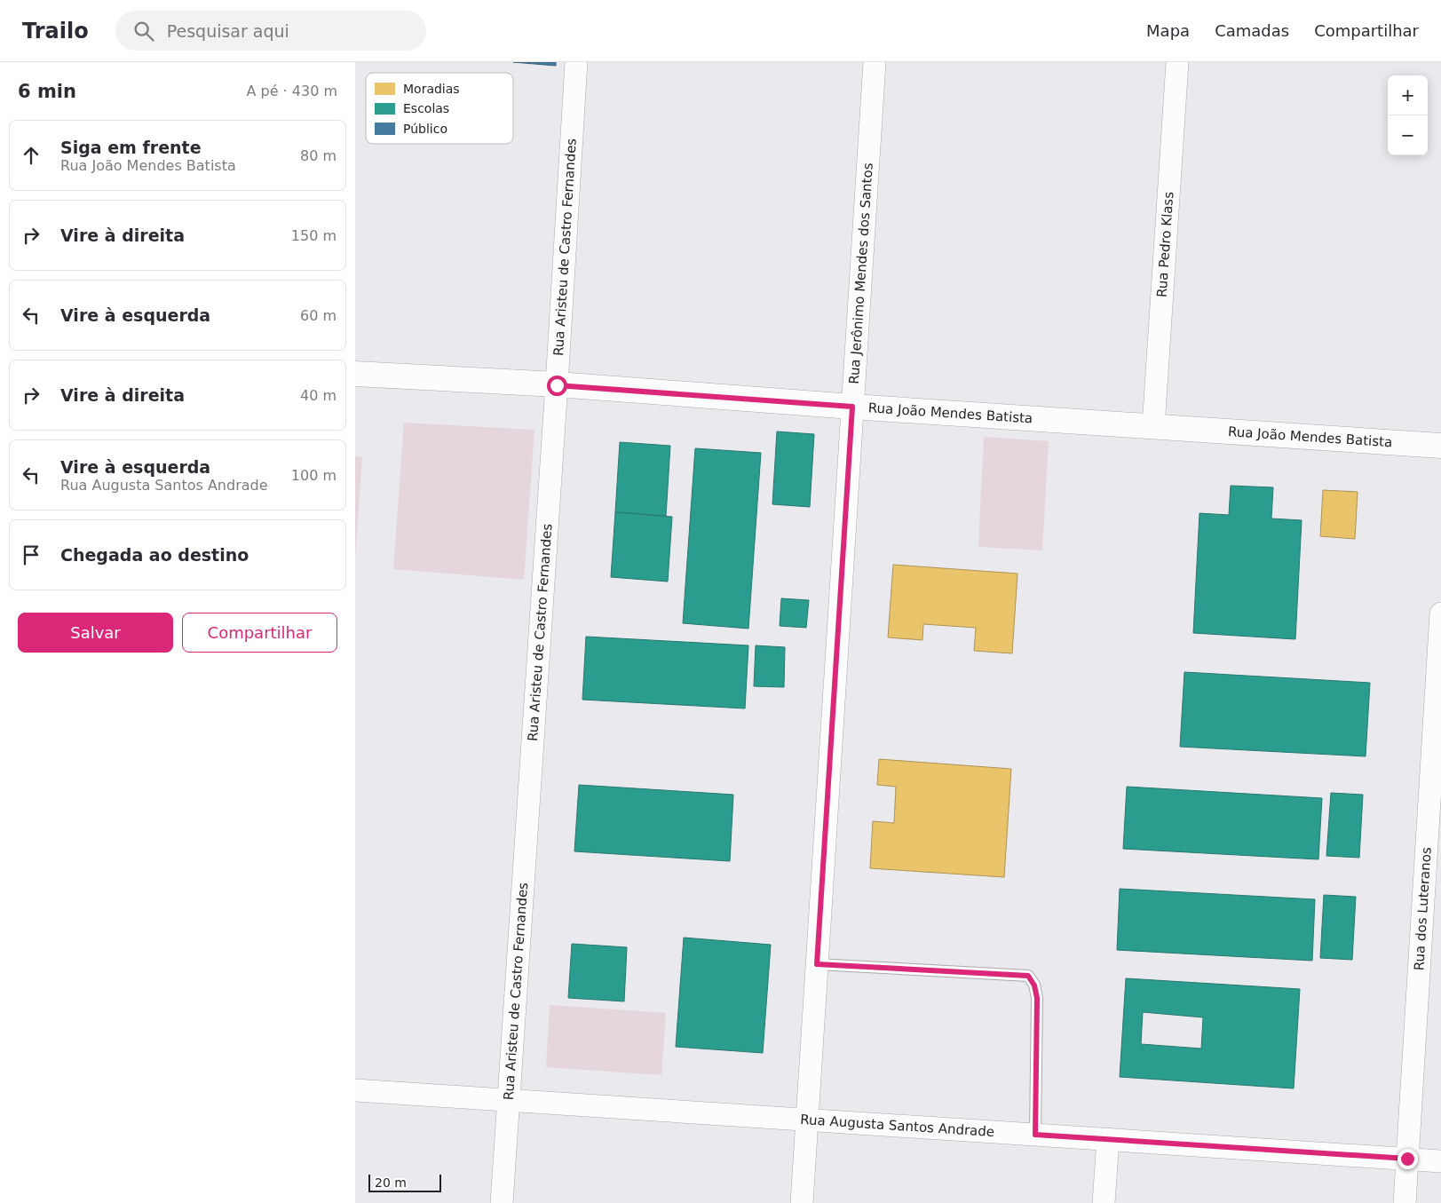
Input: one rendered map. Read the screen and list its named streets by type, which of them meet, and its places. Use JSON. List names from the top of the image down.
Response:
{
  "streets": {
    "street": [
      "Rua Pedro Klass",
      "Rua Aristeu de Castro Fernandes",
      "Rua Jerônimo Mendes dos Santos",
      "Rua João Mendes Batista",
      "Rua dos Luteranos",
      "Rua Augusta Santos Andrade"
    ]
  },
  "crossings": [
    ["Rua Pedro Klass", "Rua João Mendes Batista"],
    ["Rua Aristeu de Castro Fernandes", "Rua João Mendes Batista"],
    ["Rua Aristeu de Castro Fernandes", "Rua Augusta Santos Andrade"],
    ["Rua Jerônimo Mendes dos Santos", "Rua João Mendes Batista"],
    ["Rua Jerônimo Mendes dos Santos", "Rua Augusta Santos Andrade"],
    ["Rua dos Luteranos", "Rua Augusta Santos Andrade"]
  ],
  "legend": ["Moradias", "Escolas", "Público"],
  "scale_bar": "20 m",
  "page": {
    "header": "Trailo",
    "search": "Pesquisar aqui",
    "nav": ["Mapa", "Camadas", "Compartilhar"],
    "heading": ["6 min", "A pé · 430 m"],
    "map_buttons": ["+", "−"],
    "list": [
      ["Siga em frente", "Rua João Mendes Batista", "80 m"],
      ["Vire à direita", "150 m"],
      ["Vire à esquerda", "60 m"],
      ["Vire à direita", "40 m"],
      ["Vire à esquerda", "Rua Augusta Santos Andrade", "100 m"],
      "Chegada ao destino"
    ],
    "buttons": ["Salvar", "Compartilhar"],
    "scale": "20 m"
  }
}
